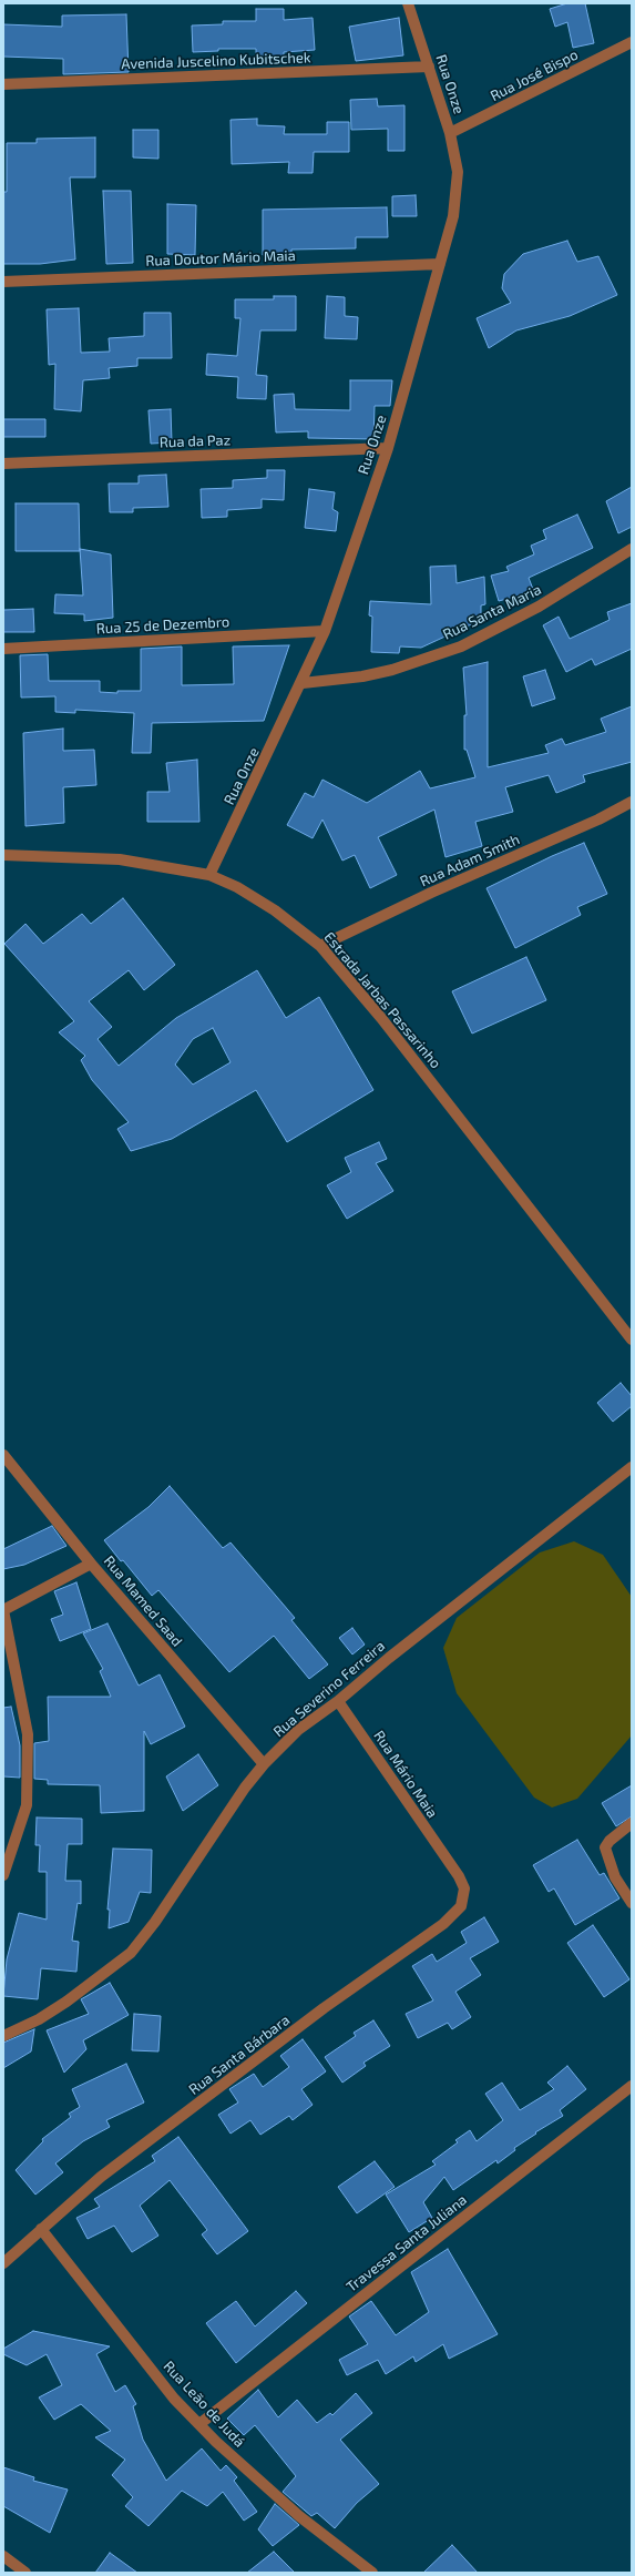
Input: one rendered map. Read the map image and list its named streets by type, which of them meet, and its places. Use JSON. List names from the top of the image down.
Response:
{
  "streets": {
    "street": [
      "Avenida Juscelino Kubitschek",
      "Rua José Bispo",
      "Rua Onze",
      "Rua Doutor Mário Maia",
      "Rua da Paz",
      "Rua Santa Maria",
      "Rua 25 de Dezembro",
      "Rua Adam Smith",
      "Estrada Jarbas Passarinho",
      "Rua Mamed Saad",
      "Rua Severino Ferreira",
      "Rua Mário Maia",
      "Rua Santa Bárbara",
      "Travessa Santa Juliana",
      "Rua Leão de Judá"
    ]
  },
  "crossings": [
    ["Avenida Juscelino Kubitschek", "Rua Onze"],
    ["Rua José Bispo", "Rua Onze"],
    ["Rua Onze", "Rua Doutor Mário Maia"],
    ["Rua Onze", "Rua da Paz"],
    ["Rua Onze", "Rua Santa Maria"],
    ["Rua Onze", "Rua 25 de Dezembro"],
    ["Rua Onze", "Estrada Jarbas Passarinho"],
    ["Rua Adam Smith", "Estrada Jarbas Passarinho"],
    ["Rua Mamed Saad", "Rua Severino Ferreira"],
    ["Rua Severino Ferreira", "Rua Mário Maia"],
    ["Rua Mário Maia", "Rua Santa Bárbara"],
    ["Rua Santa Bárbara", "Rua Leão de Judá"],
    ["Travessa Santa Juliana", "Rua Leão de Judá"]
  ]
}
